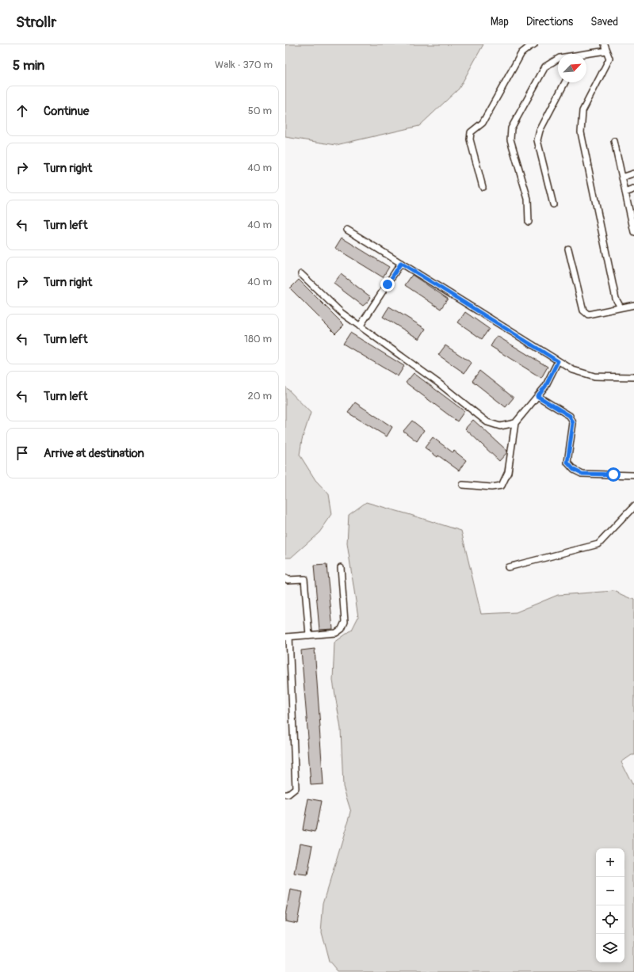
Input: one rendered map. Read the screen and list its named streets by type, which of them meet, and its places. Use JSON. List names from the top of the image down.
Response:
{
  "north": "top right",
  "page": {
    "header": "Strollr",
    "nav": ["Map", "Directions", "Saved"],
    "heading": ["5 min", "Walk · 370 m"],
    "list": [
      ["Continue", "50 m"],
      ["Turn right", "40 m"],
      ["Turn left", "40 m"],
      ["Turn right", "40 m"],
      ["Turn left", "180 m"],
      ["Turn left", "20 m"],
      "Arrive at destination"
    ],
    "map_buttons": ["+", "−"]
  }
}
